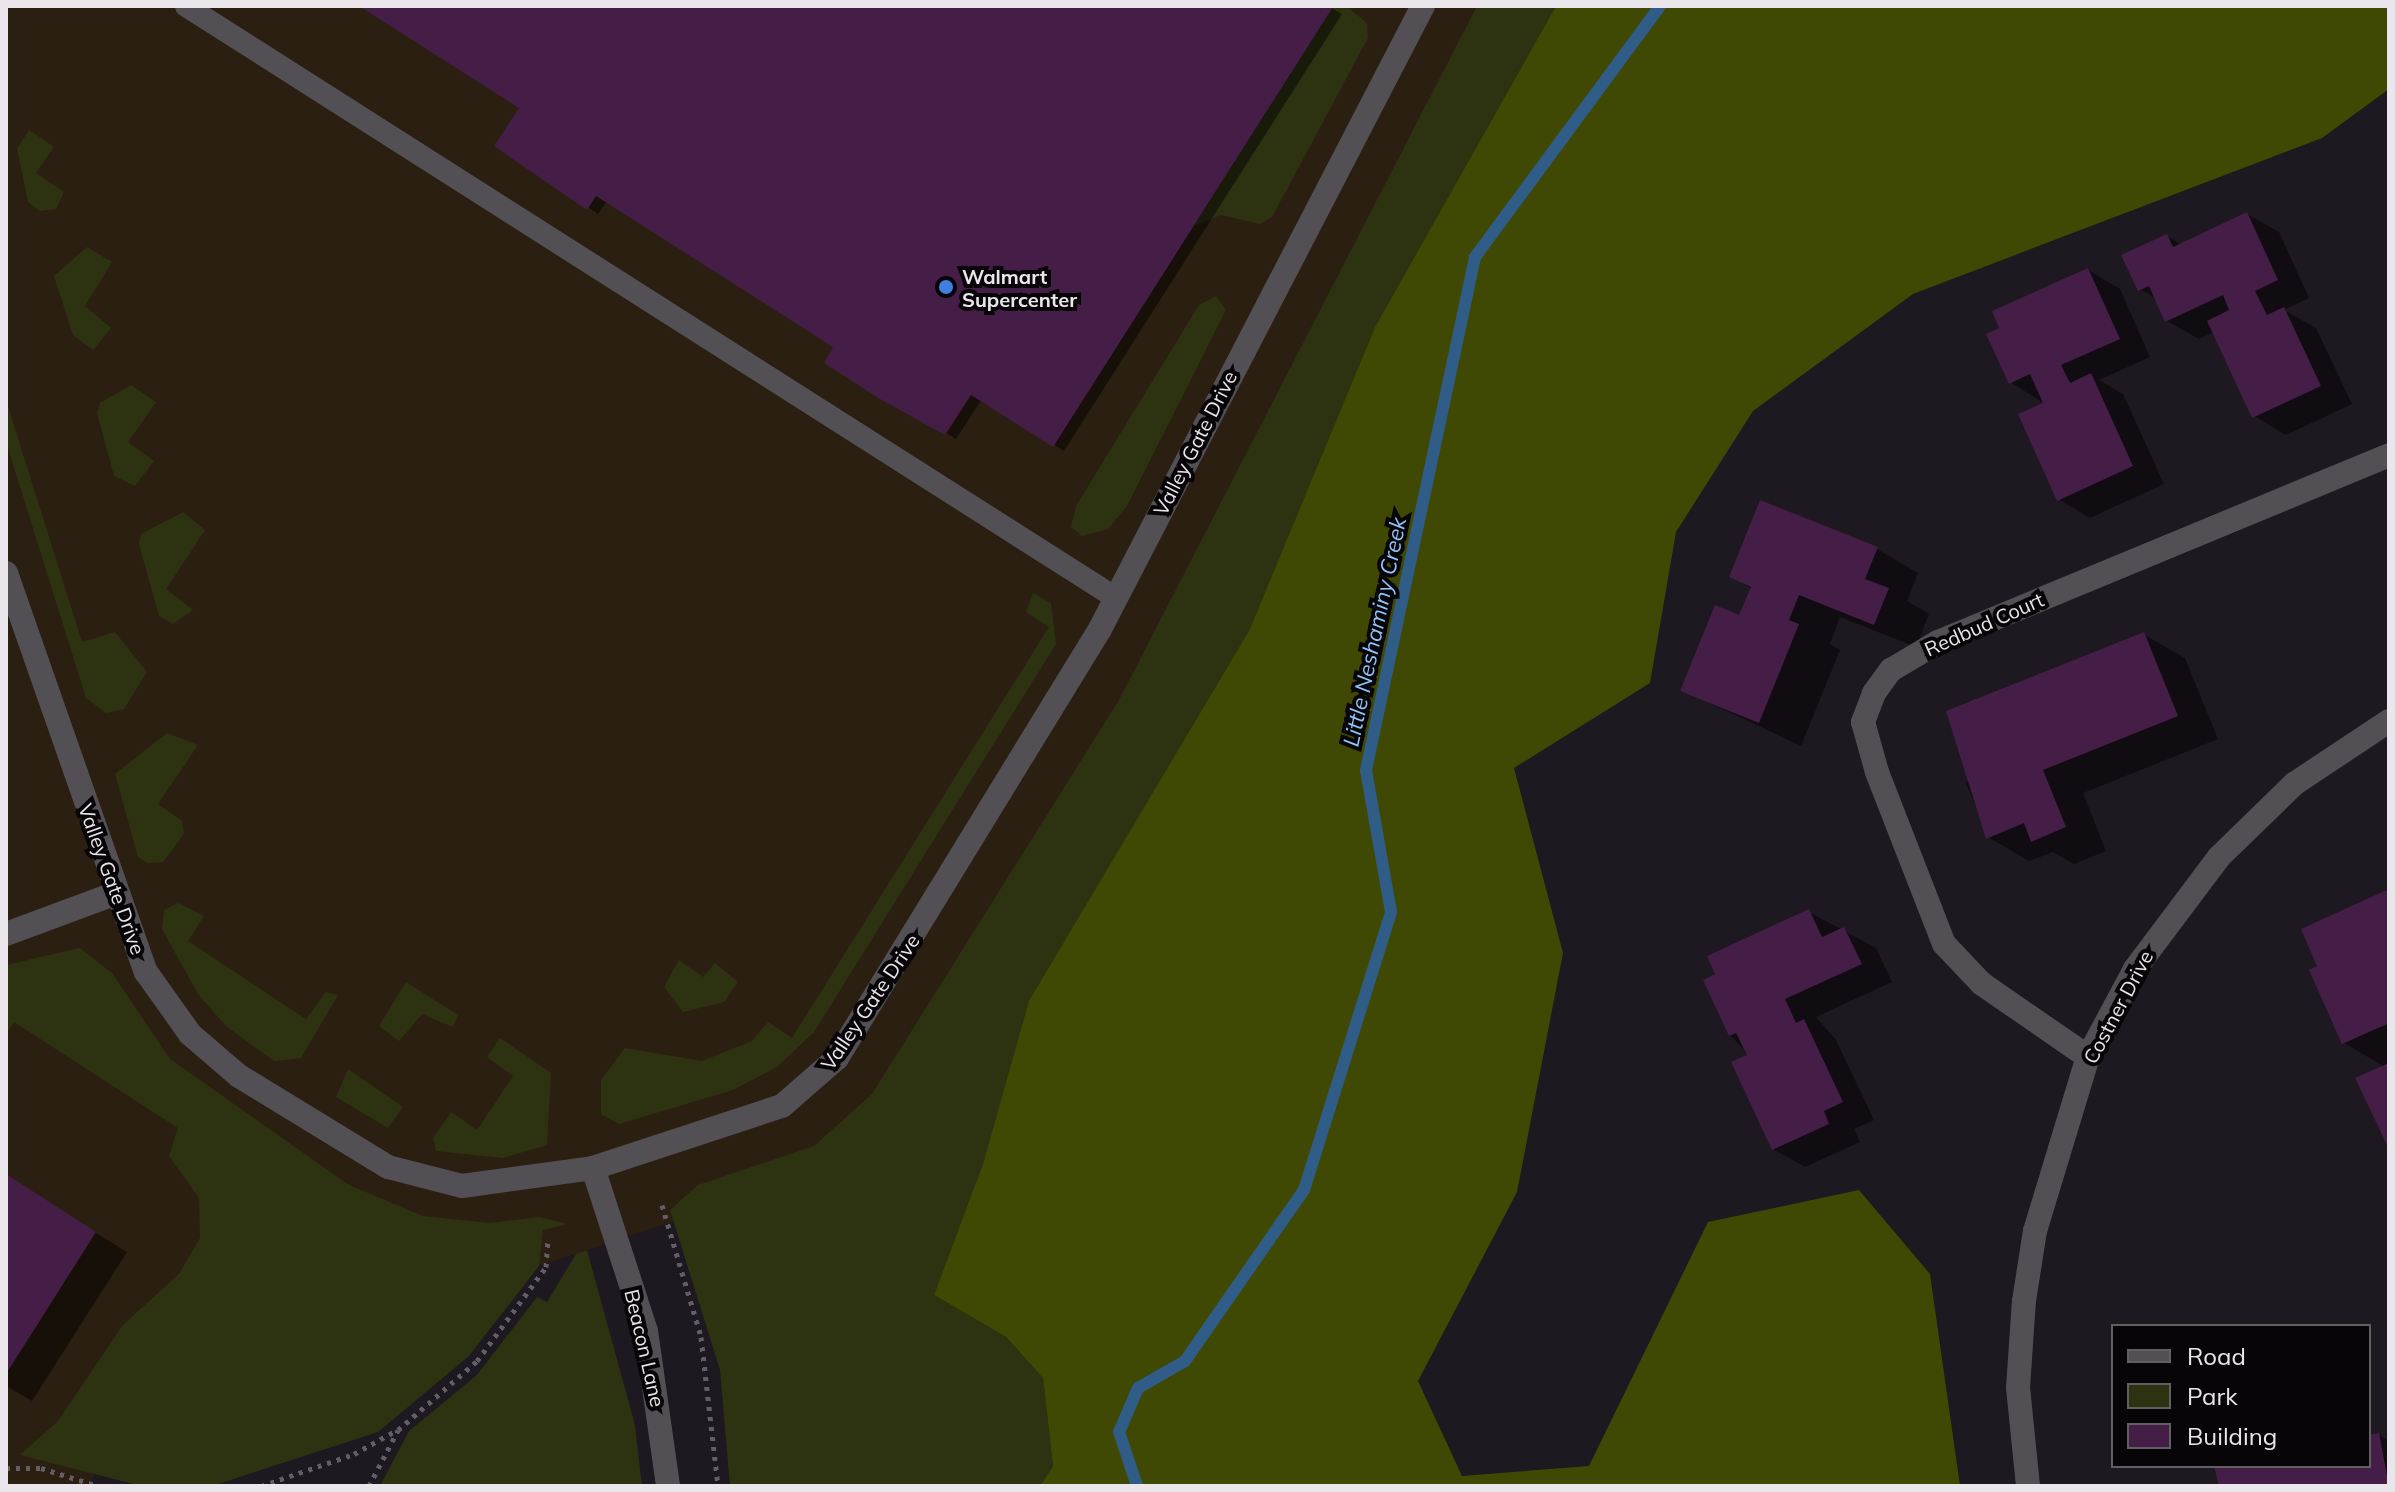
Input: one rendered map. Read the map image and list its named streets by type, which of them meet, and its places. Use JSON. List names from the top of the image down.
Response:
{
  "streets": {
    "street": [
      "Valley Gate Drive",
      "Redbud Court",
      "Costner Drive",
      "Beacon Lane"
    ]
  },
  "crossings": [
    ["Valley Gate Drive", "Beacon Lane"],
    ["Redbud Court", "Costner Drive"]
  ],
  "water": ["Little Neshaminy Creek"],
  "places": ["Walmart Supercenter"],
  "legend": ["Road", "Park", "Building"]
}
